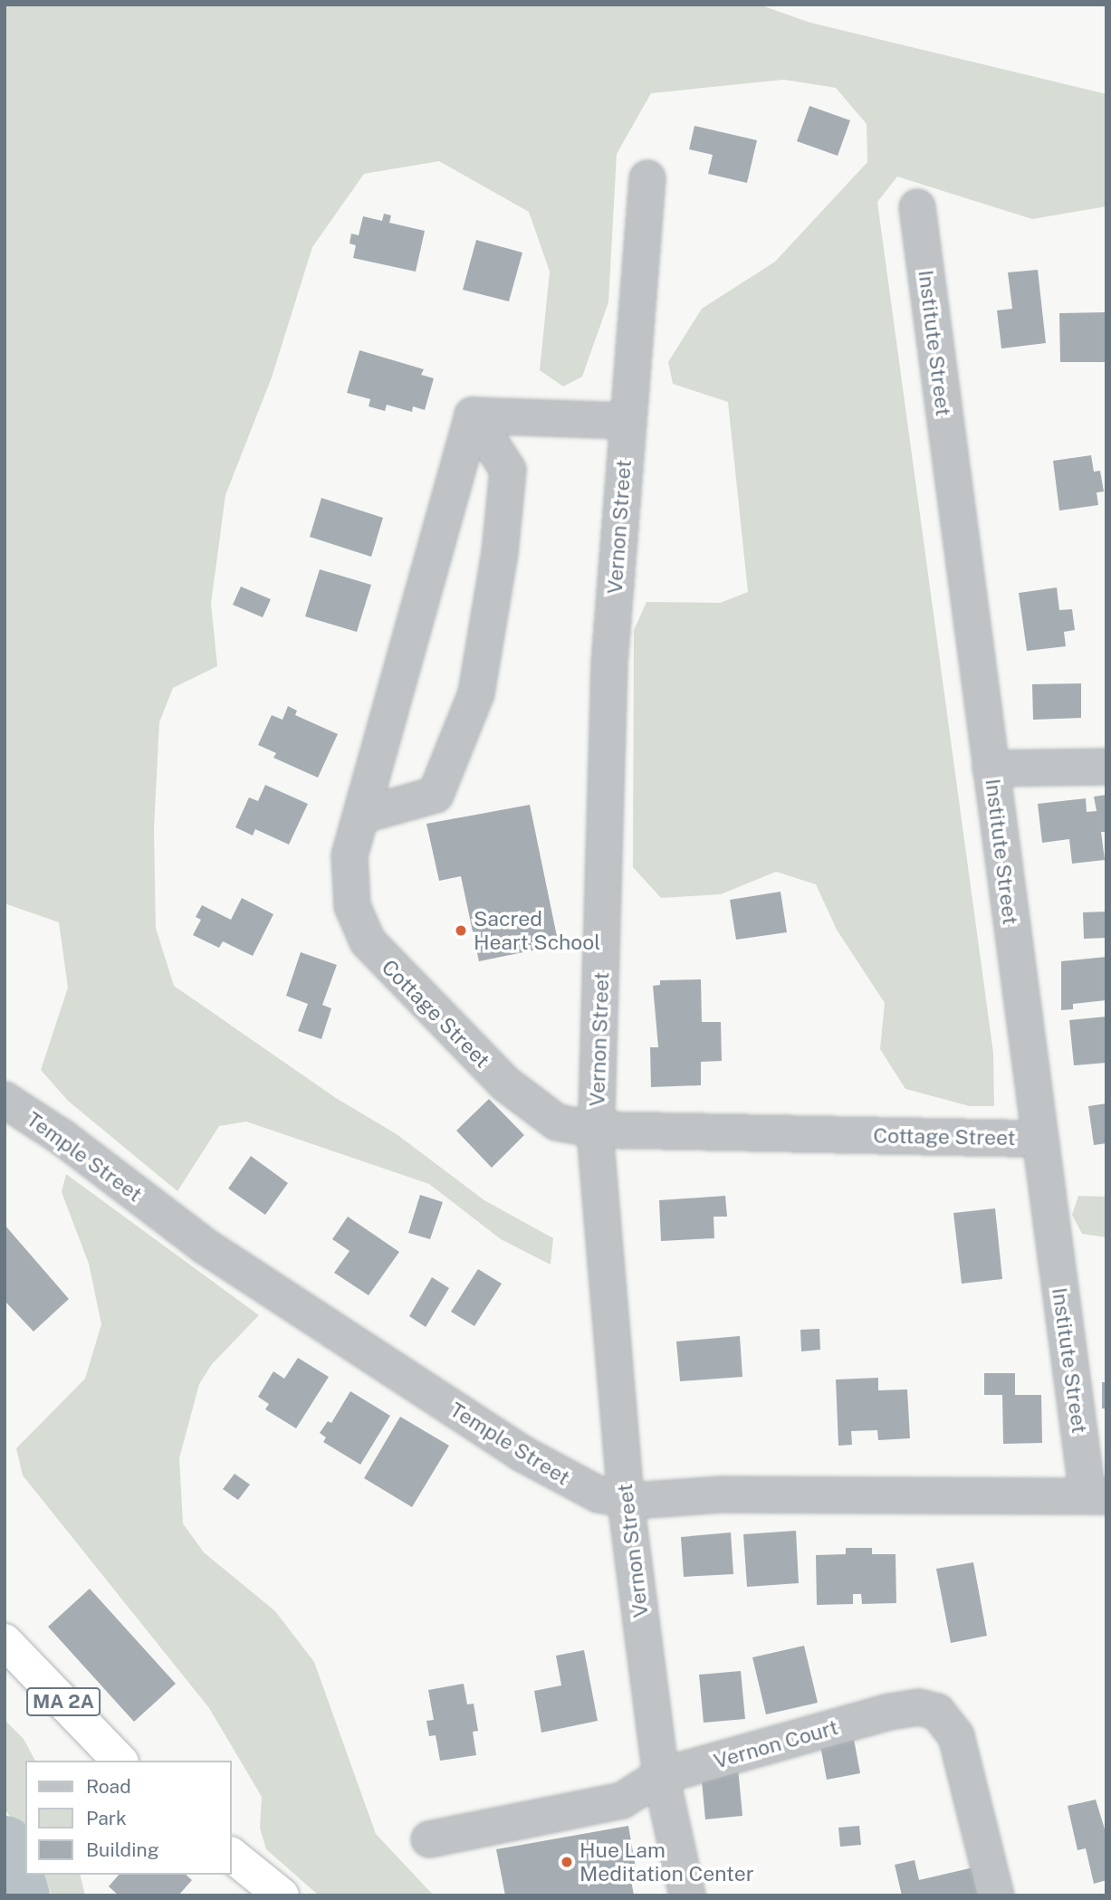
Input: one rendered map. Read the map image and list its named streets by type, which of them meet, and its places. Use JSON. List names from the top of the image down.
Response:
{
  "streets": {
    "highway": ["MA 2A"],
    "street": [
      "Institute Street",
      "Vernon Street",
      "Cottage Street",
      "Temple Street",
      "Vernon Court"
    ]
  },
  "crossings": [
    ["Institute Street", "Cottage Street"],
    ["Institute Street", "Temple Street"],
    ["Vernon Street", "Cottage Street"],
    ["Vernon Street", "Temple Street"],
    ["Vernon Street", "Vernon Court"]
  ],
  "places": ["Sacred Heart School", "Hue Lam Meditation Center"],
  "legend": ["Road", "Park", "Building"]
}
